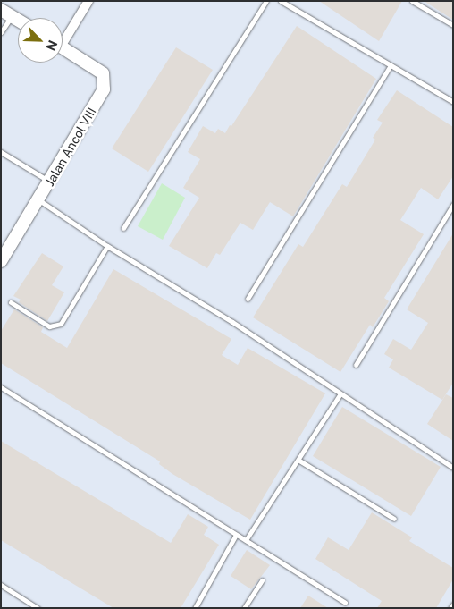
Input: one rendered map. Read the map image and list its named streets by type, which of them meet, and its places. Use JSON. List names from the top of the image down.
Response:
{
  "streets": {
    "street": ["Jalan Ancol VIII"]
  },
  "north": "bottom right"
}
